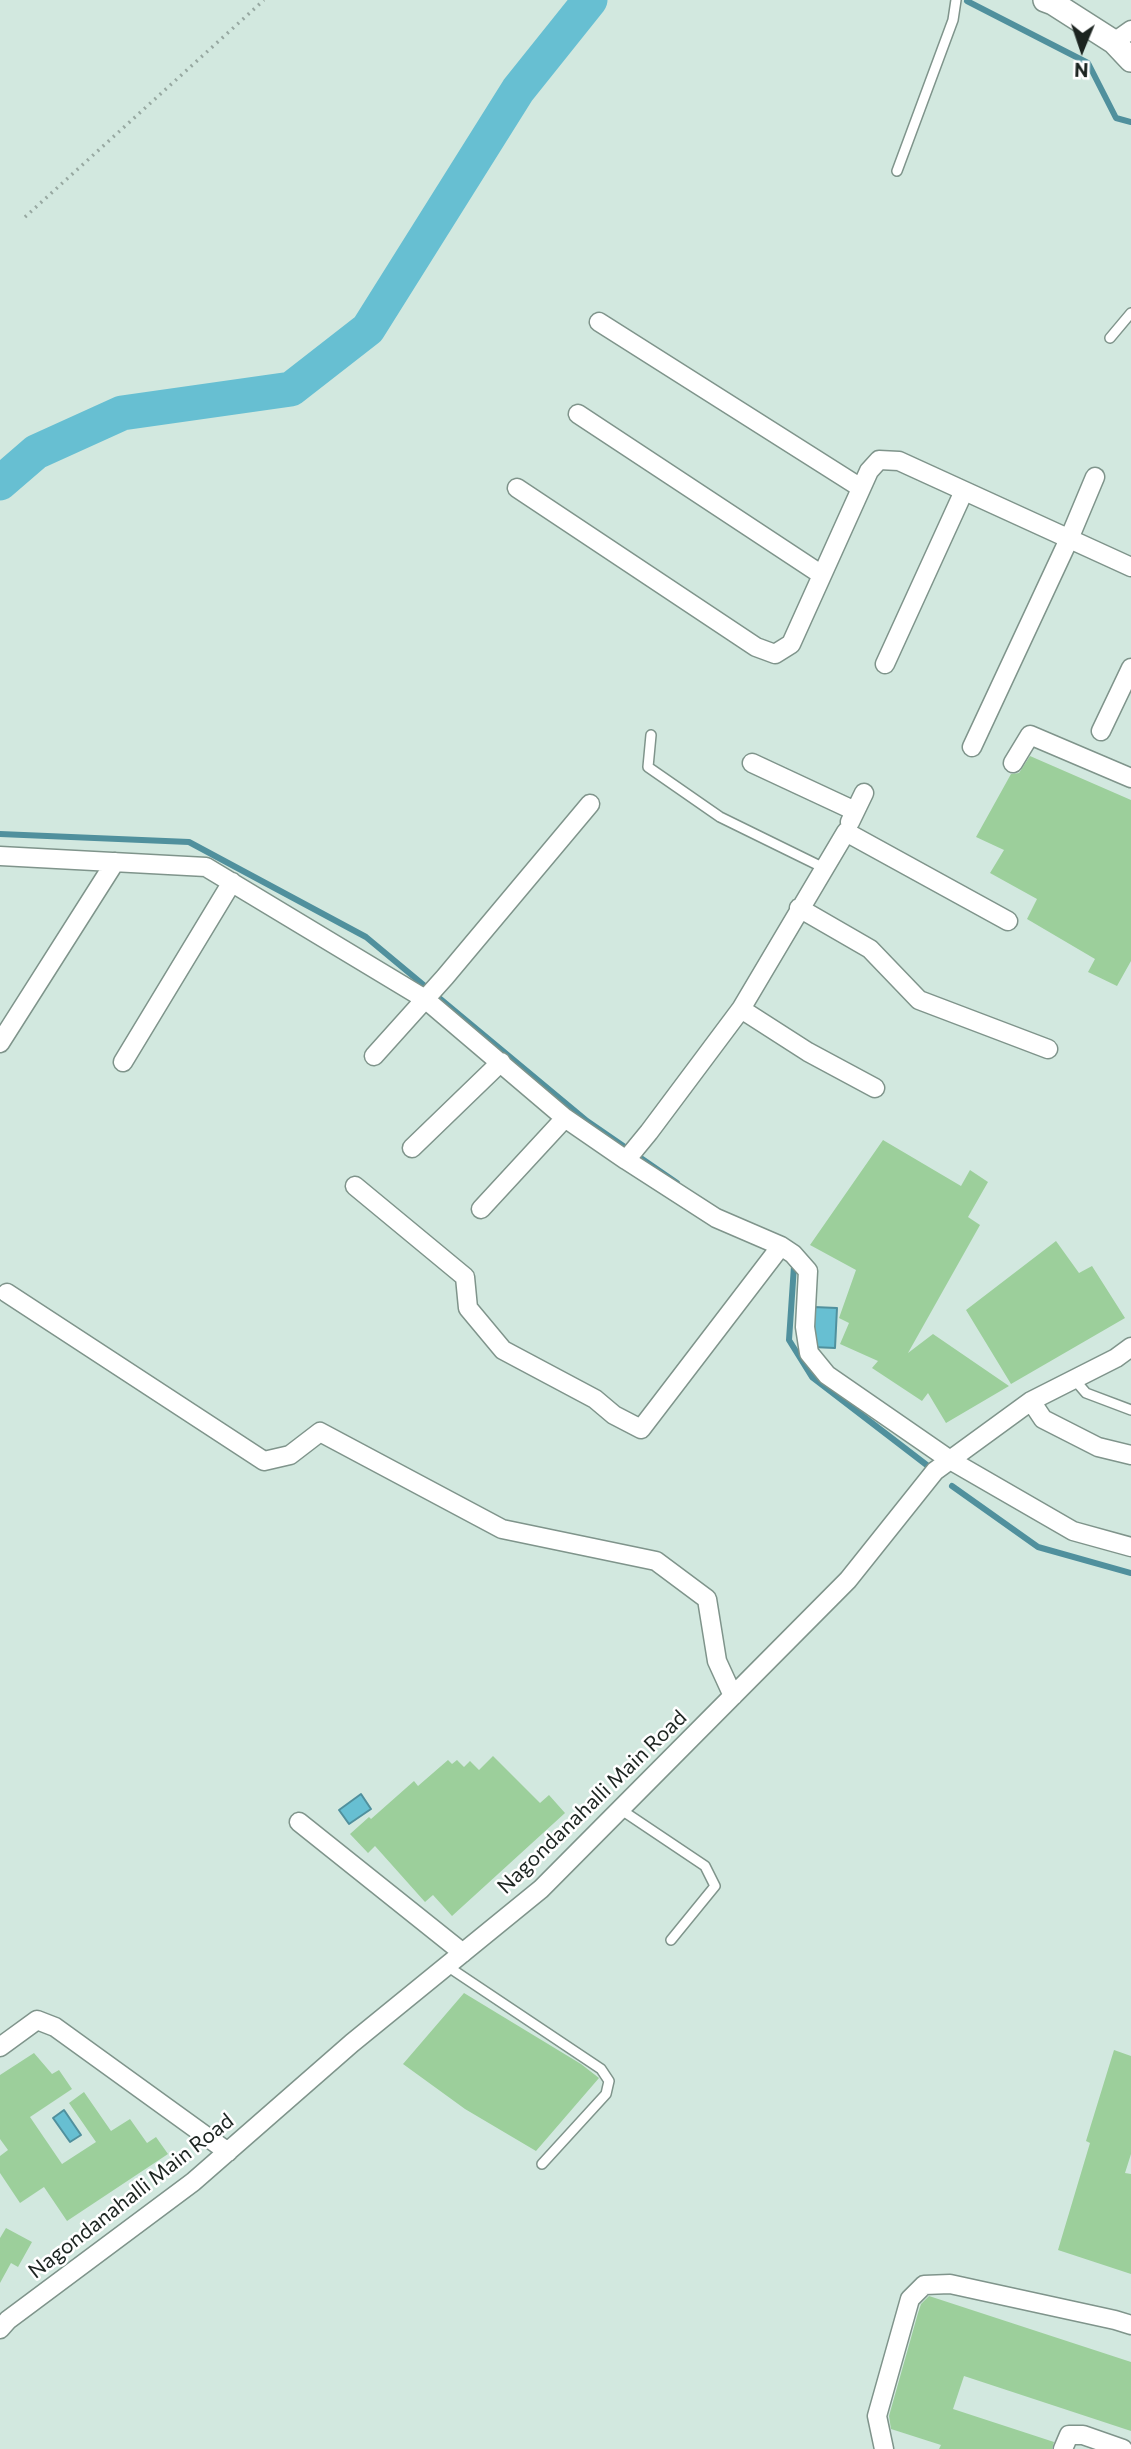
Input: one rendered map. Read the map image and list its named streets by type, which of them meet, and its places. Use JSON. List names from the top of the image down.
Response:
{
  "streets": {
    "street": ["Nagondanahalli Main Road"]
  },
  "north": "bottom"
}
